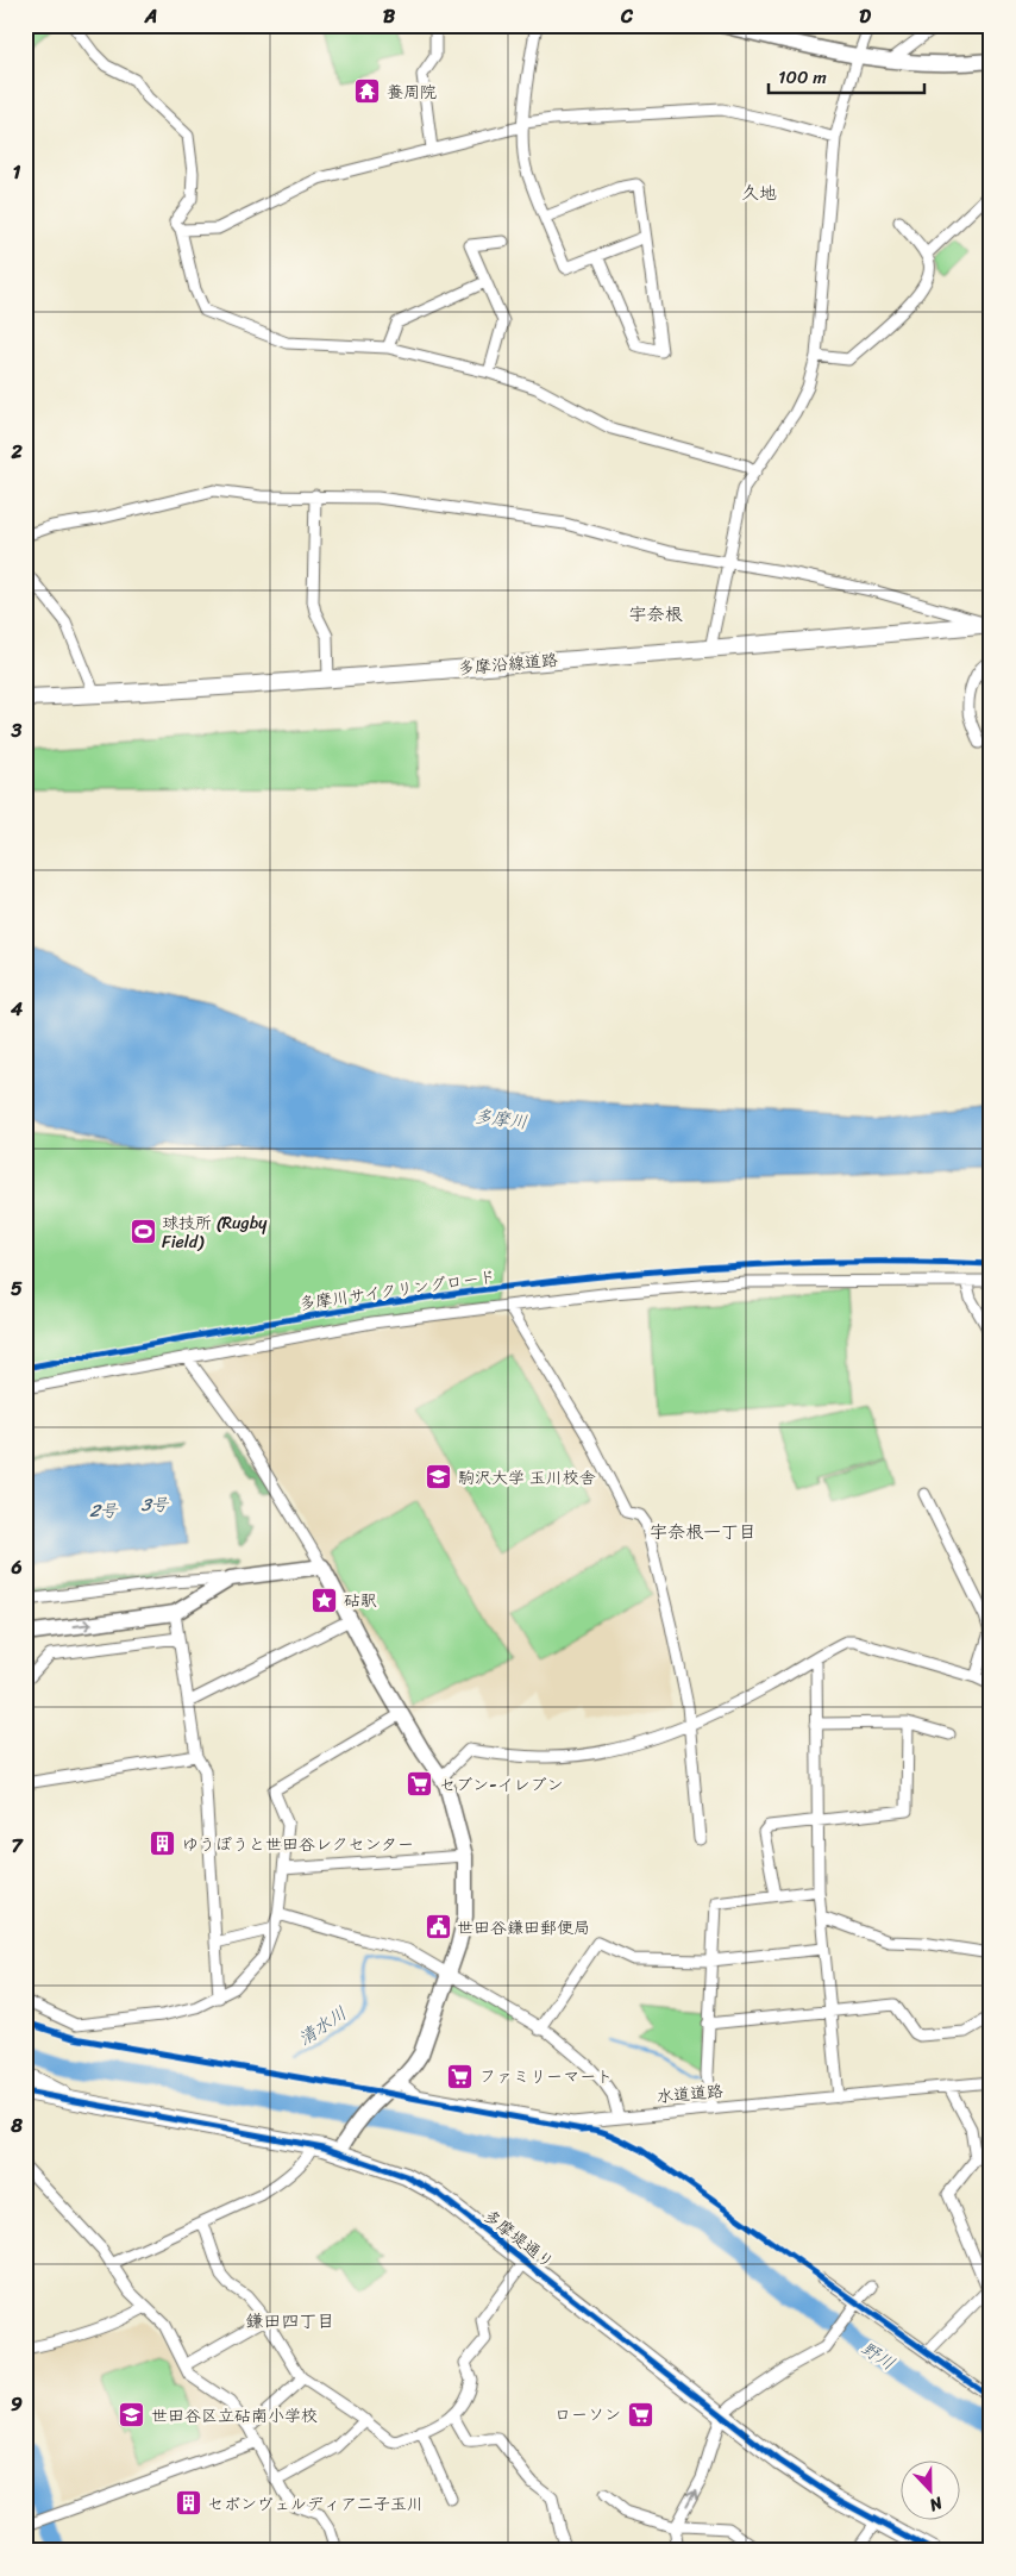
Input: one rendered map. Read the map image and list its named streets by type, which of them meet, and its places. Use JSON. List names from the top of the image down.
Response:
{
  "streets": {
    "main road": ["多摩沿線道路", "多摩堤通り"],
    "street": ["水道道路"],
    "cycle path": ["多摩川サイクリングロード"]
  },
  "districts": [
    "久地",
    "宇奈根",
    "宇奈根一丁目",
    "鎌田四丁目"
  ],
  "water": [
    "多摩川",
    "3号",
    "2号",
    "清水川",
    "野川"
  ],
  "places": {
    "temple": ["養周院"],
    "sports": ["球技所 (Rugby Field)"],
    "school or university": ["駒沢大学 玉川校舎", "世田谷区立砧南小学校"],
    "place": ["砧駅"],
    "supermarket": ["セブン-イレブン", "ファミリーマート", "ローソン"],
    "building": ["ゆうぽうと世田谷レクセンター", "セボンヴェルディア二子玉川"],
    "public building": ["世田谷鎌田郵便局"]
  },
  "scale_bar": "100 m",
  "north": "bottom",
  "grid": {
    "columns": [
      "A",
      "B",
      "C",
      "D"
    ],
    "rows": [
      "1",
      "2",
      "3",
      "4",
      "5",
      "6",
      "7",
      "8",
      "9"
    ]
  }
}
